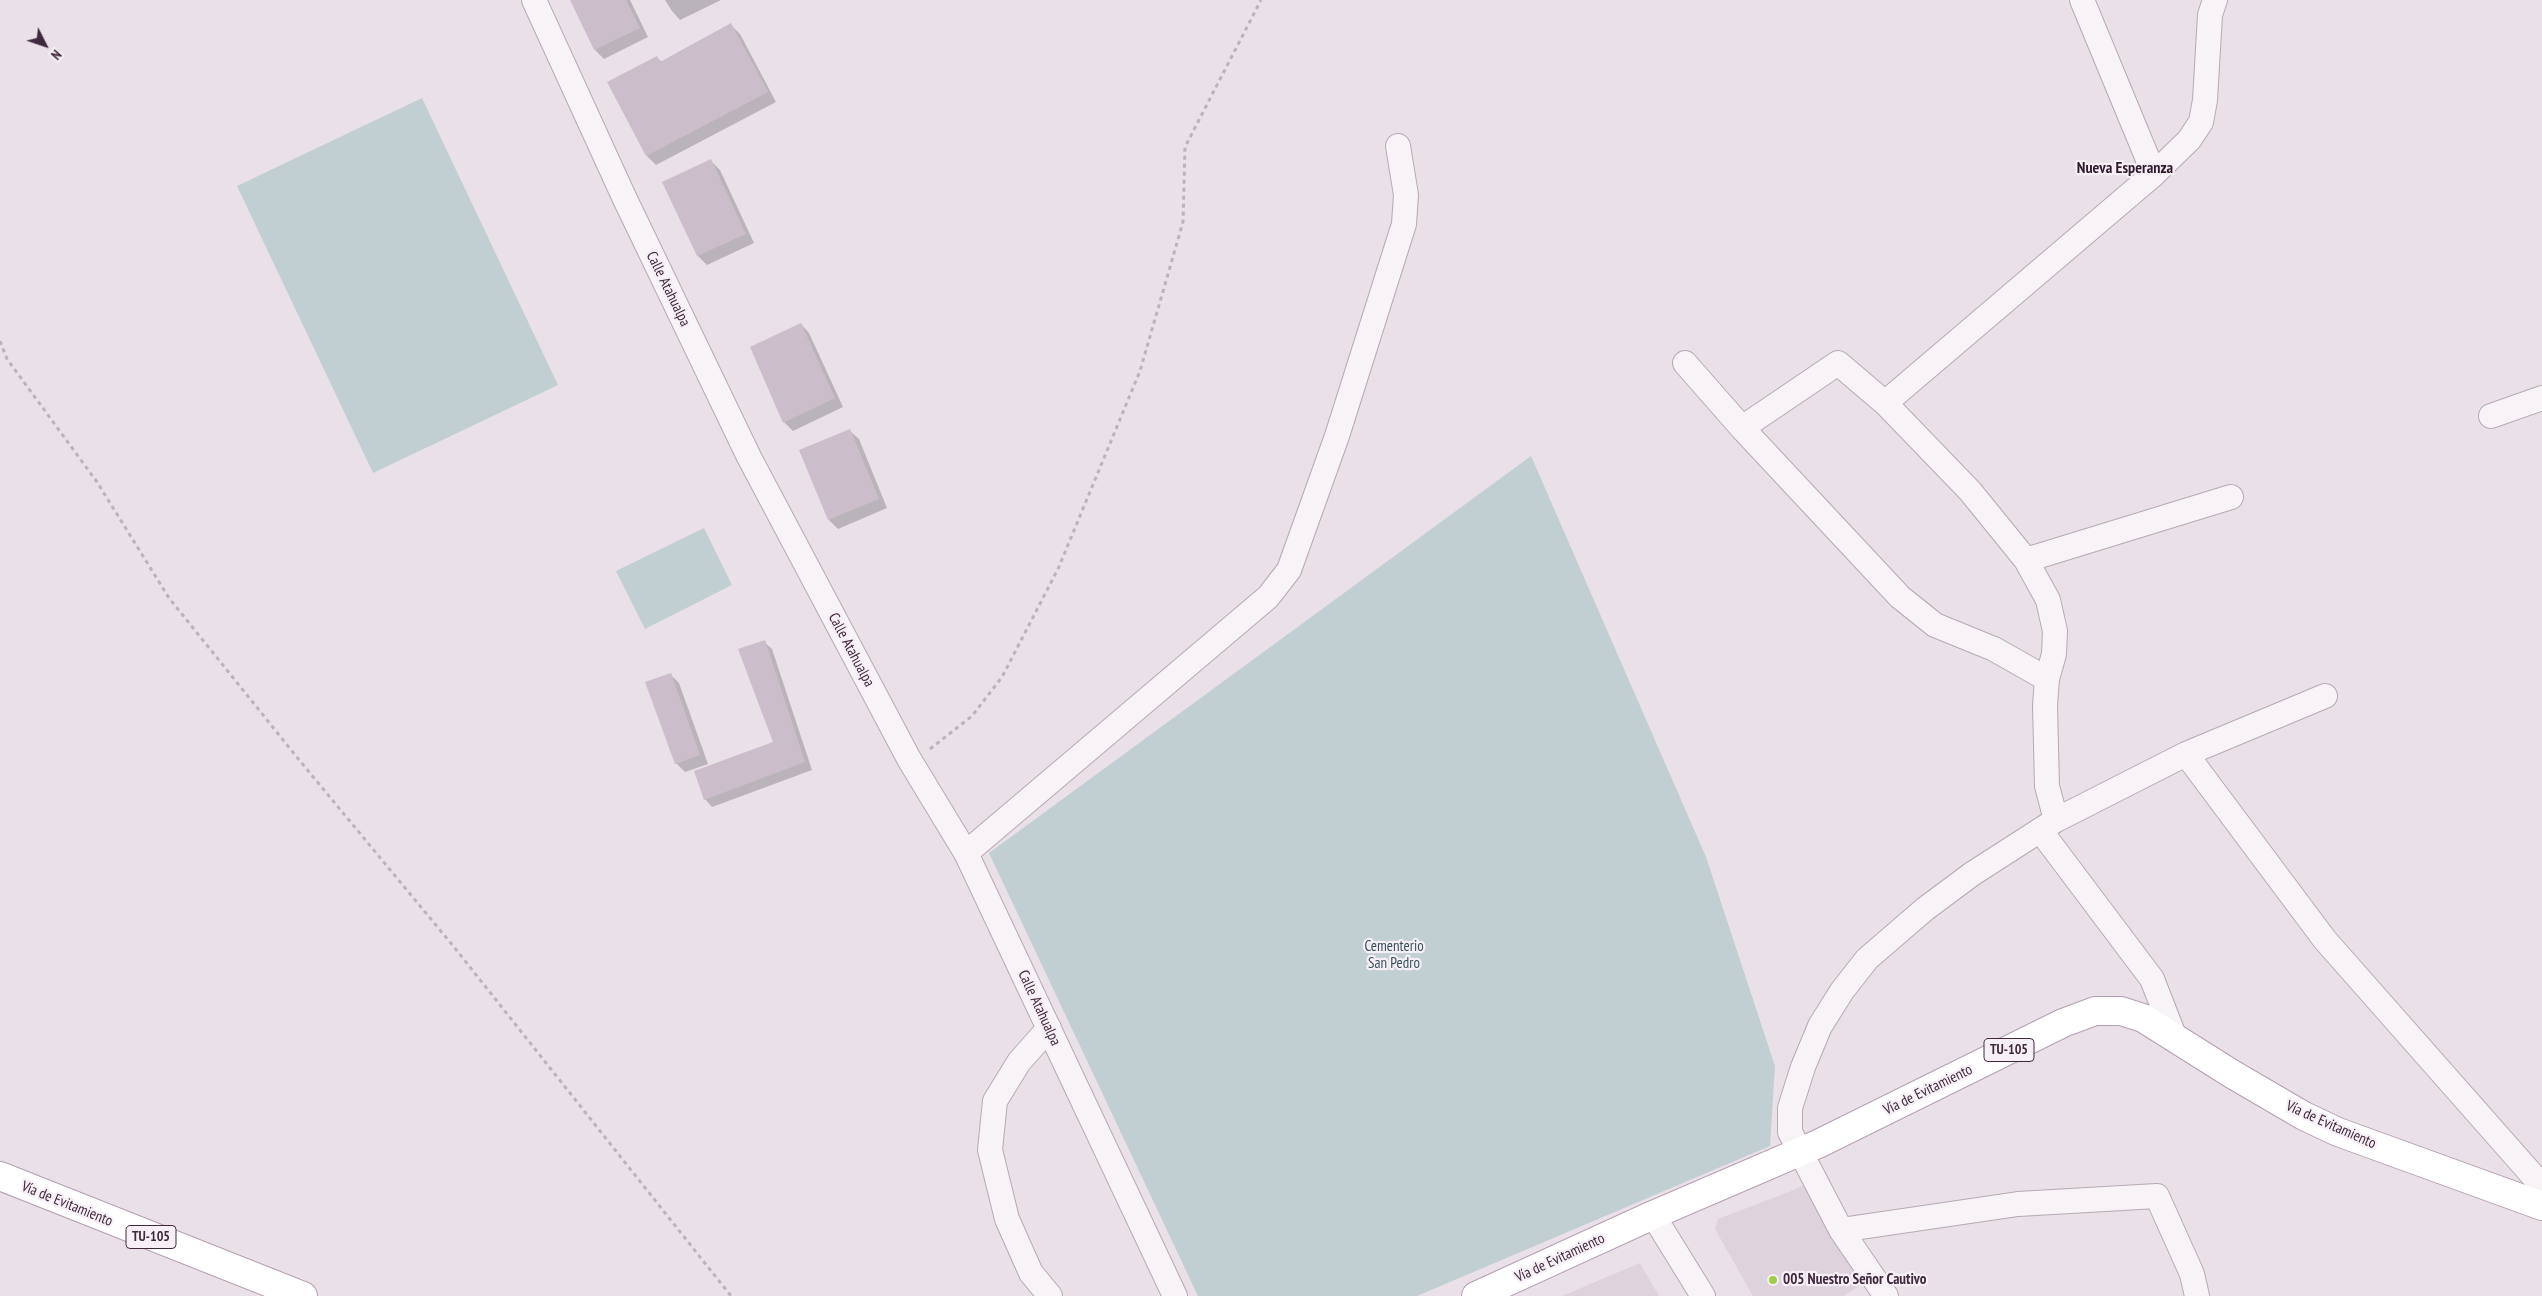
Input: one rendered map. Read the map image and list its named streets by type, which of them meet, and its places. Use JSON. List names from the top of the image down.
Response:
{
  "streets": {
    "main road": ["TU-105", "Vía de Evitamiento"],
    "street": ["Calle Atahualpa"]
  },
  "districts": ["Nueva Esperanza"],
  "parks": ["Cementerio San Pedro"],
  "places": ["005 Nuestro Señor Cautivo"],
  "north": "bottom right"
}
